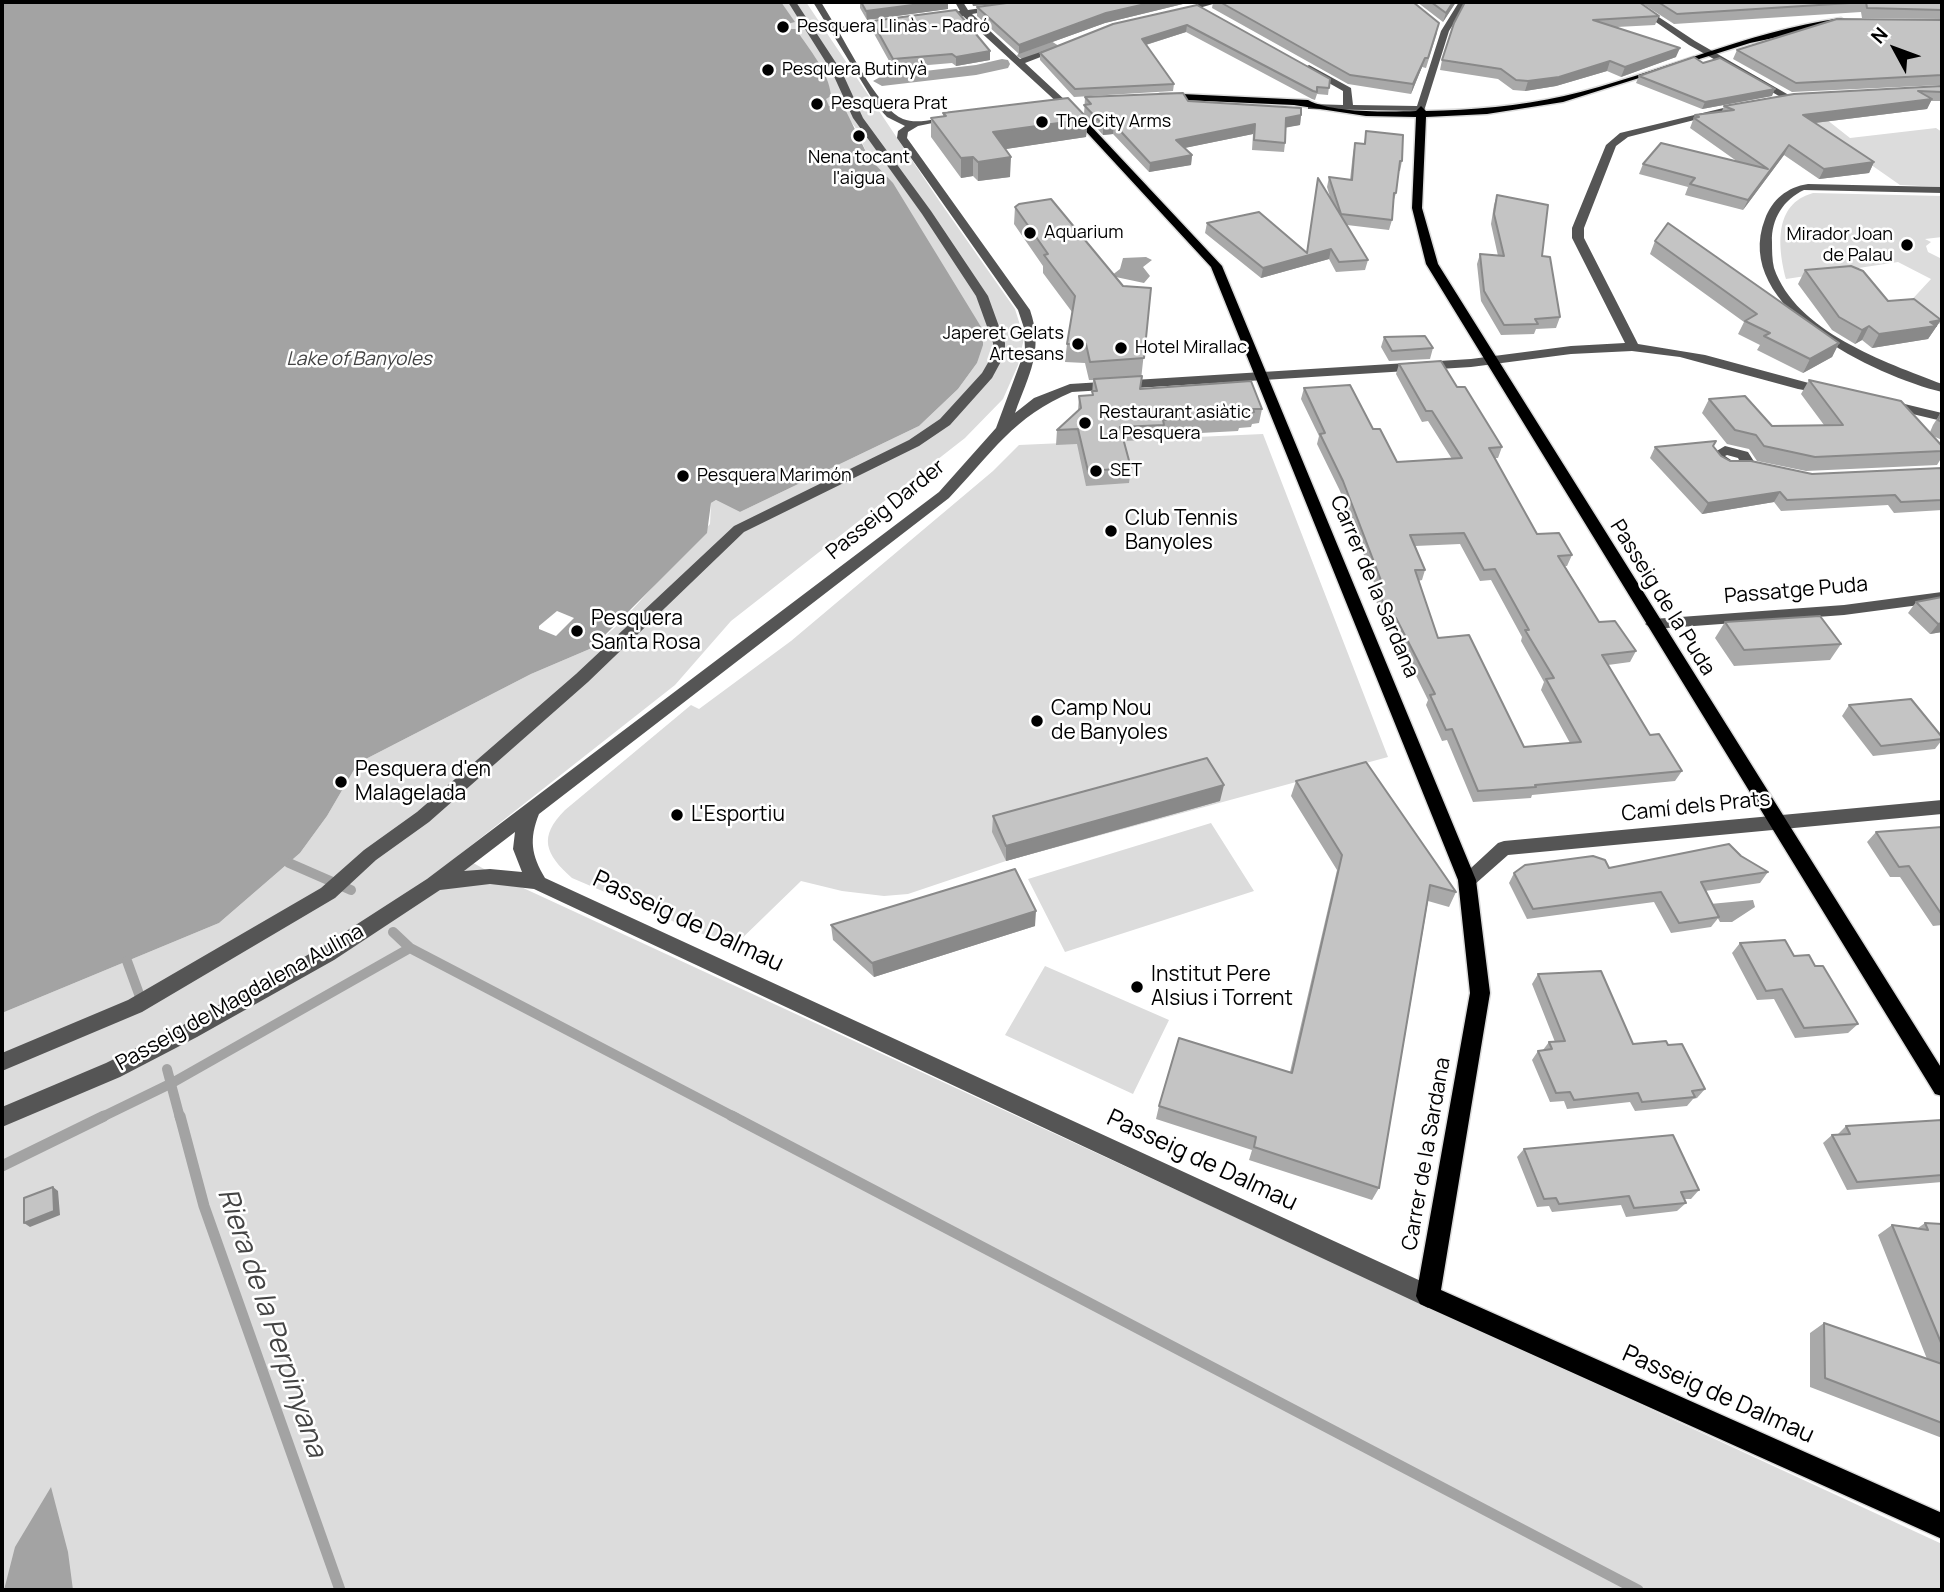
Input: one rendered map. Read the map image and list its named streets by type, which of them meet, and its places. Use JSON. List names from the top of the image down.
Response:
{
  "streets": {
    "main road": ["Carrer de la Sardana", "Passeig de la Puda", "Passeig de Dalmau"],
    "street": [
      "Passeig Darder",
      "Passatge Puda",
      "Camí dels Prats",
      "Passeig de Magdalena Aulina"
    ]
  },
  "crossings": [
    ["Passeig Darder", "Passeig de Dalmau"],
    ["Passeig Darder", "Passeig de Magdalena Aulina"],
    ["Carrer de la Sardana", "Camí dels Prats"],
    ["Carrer de la Sardana", "Passeig de Dalmau"],
    ["Passatge Puda", "Passeig de la Puda"],
    ["Passeig de la Puda", "Camí dels Prats"],
    ["Passeig de Dalmau", "Passeig de Magdalena Aulina"]
  ],
  "water": ["Lake of Banyoles", "Riera de la Perpinyana"],
  "places": [
    "Pesquera Llinàs - Padró",
    "Pesquera Butinyà",
    "Pesquera Prat",
    "The City Arms",
    "Nena tocant l'aigua",
    "Aquarium",
    "Mirador Joan de Palau",
    "Japeret Gelats Artesans",
    "Hotel Mirallac",
    "Restaurant asiàtic La Pesquera",
    "SET",
    "Pesquera Marimón",
    "Club Tennis Banyoles",
    "Pesquera Santa Rosa",
    "Camp Nou de Banyoles",
    "Pesquera d'en Malagelada",
    "L'Esportiu",
    "Institut Pere Alsius i Torrent"
  ],
  "north": "top left"
}
